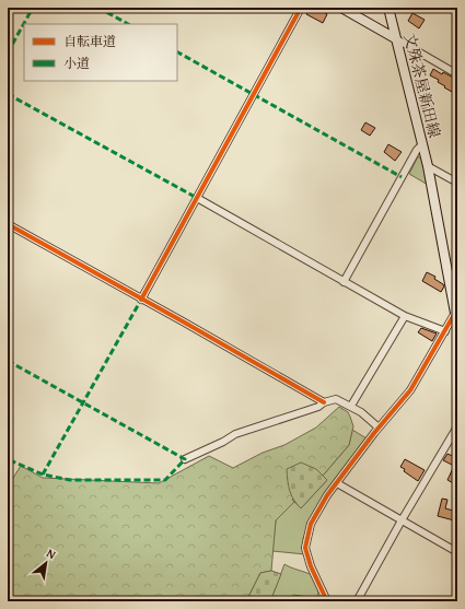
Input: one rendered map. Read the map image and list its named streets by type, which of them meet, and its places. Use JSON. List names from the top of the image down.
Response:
{
  "streets": {
    "main road": ["文殊茶屋新田線"]
  },
  "legend": ["自転車道", "小道"],
  "north": "top right"
}
